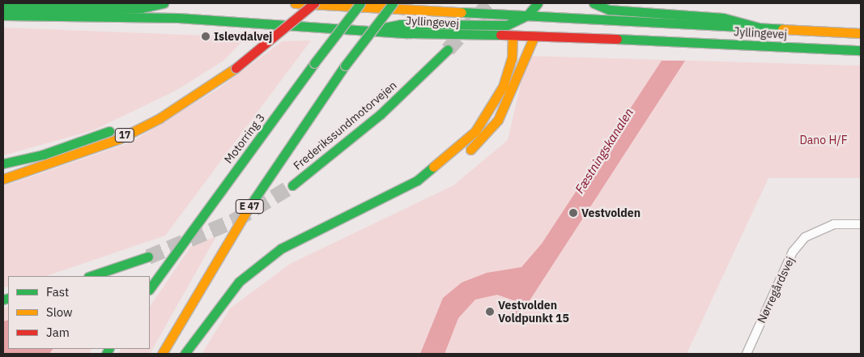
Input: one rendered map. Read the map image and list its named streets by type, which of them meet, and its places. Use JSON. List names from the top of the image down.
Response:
{
  "streets": {
    "main road": [
      "Jyllingevej",
      "Frederikssundmotorvejen",
      "17",
      "Motorring 3",
      "E 47"
    ],
    "street": ["Nørregårdsvej"]
  },
  "water": ["Fæstningskanalen"],
  "parks": ["Dano H/F"],
  "places": ["Islevdalvej", "Vestvolden", "Vestvolden Voldpunkt 15"],
  "legend": ["Fast", "Slow", "Jam"]
}
